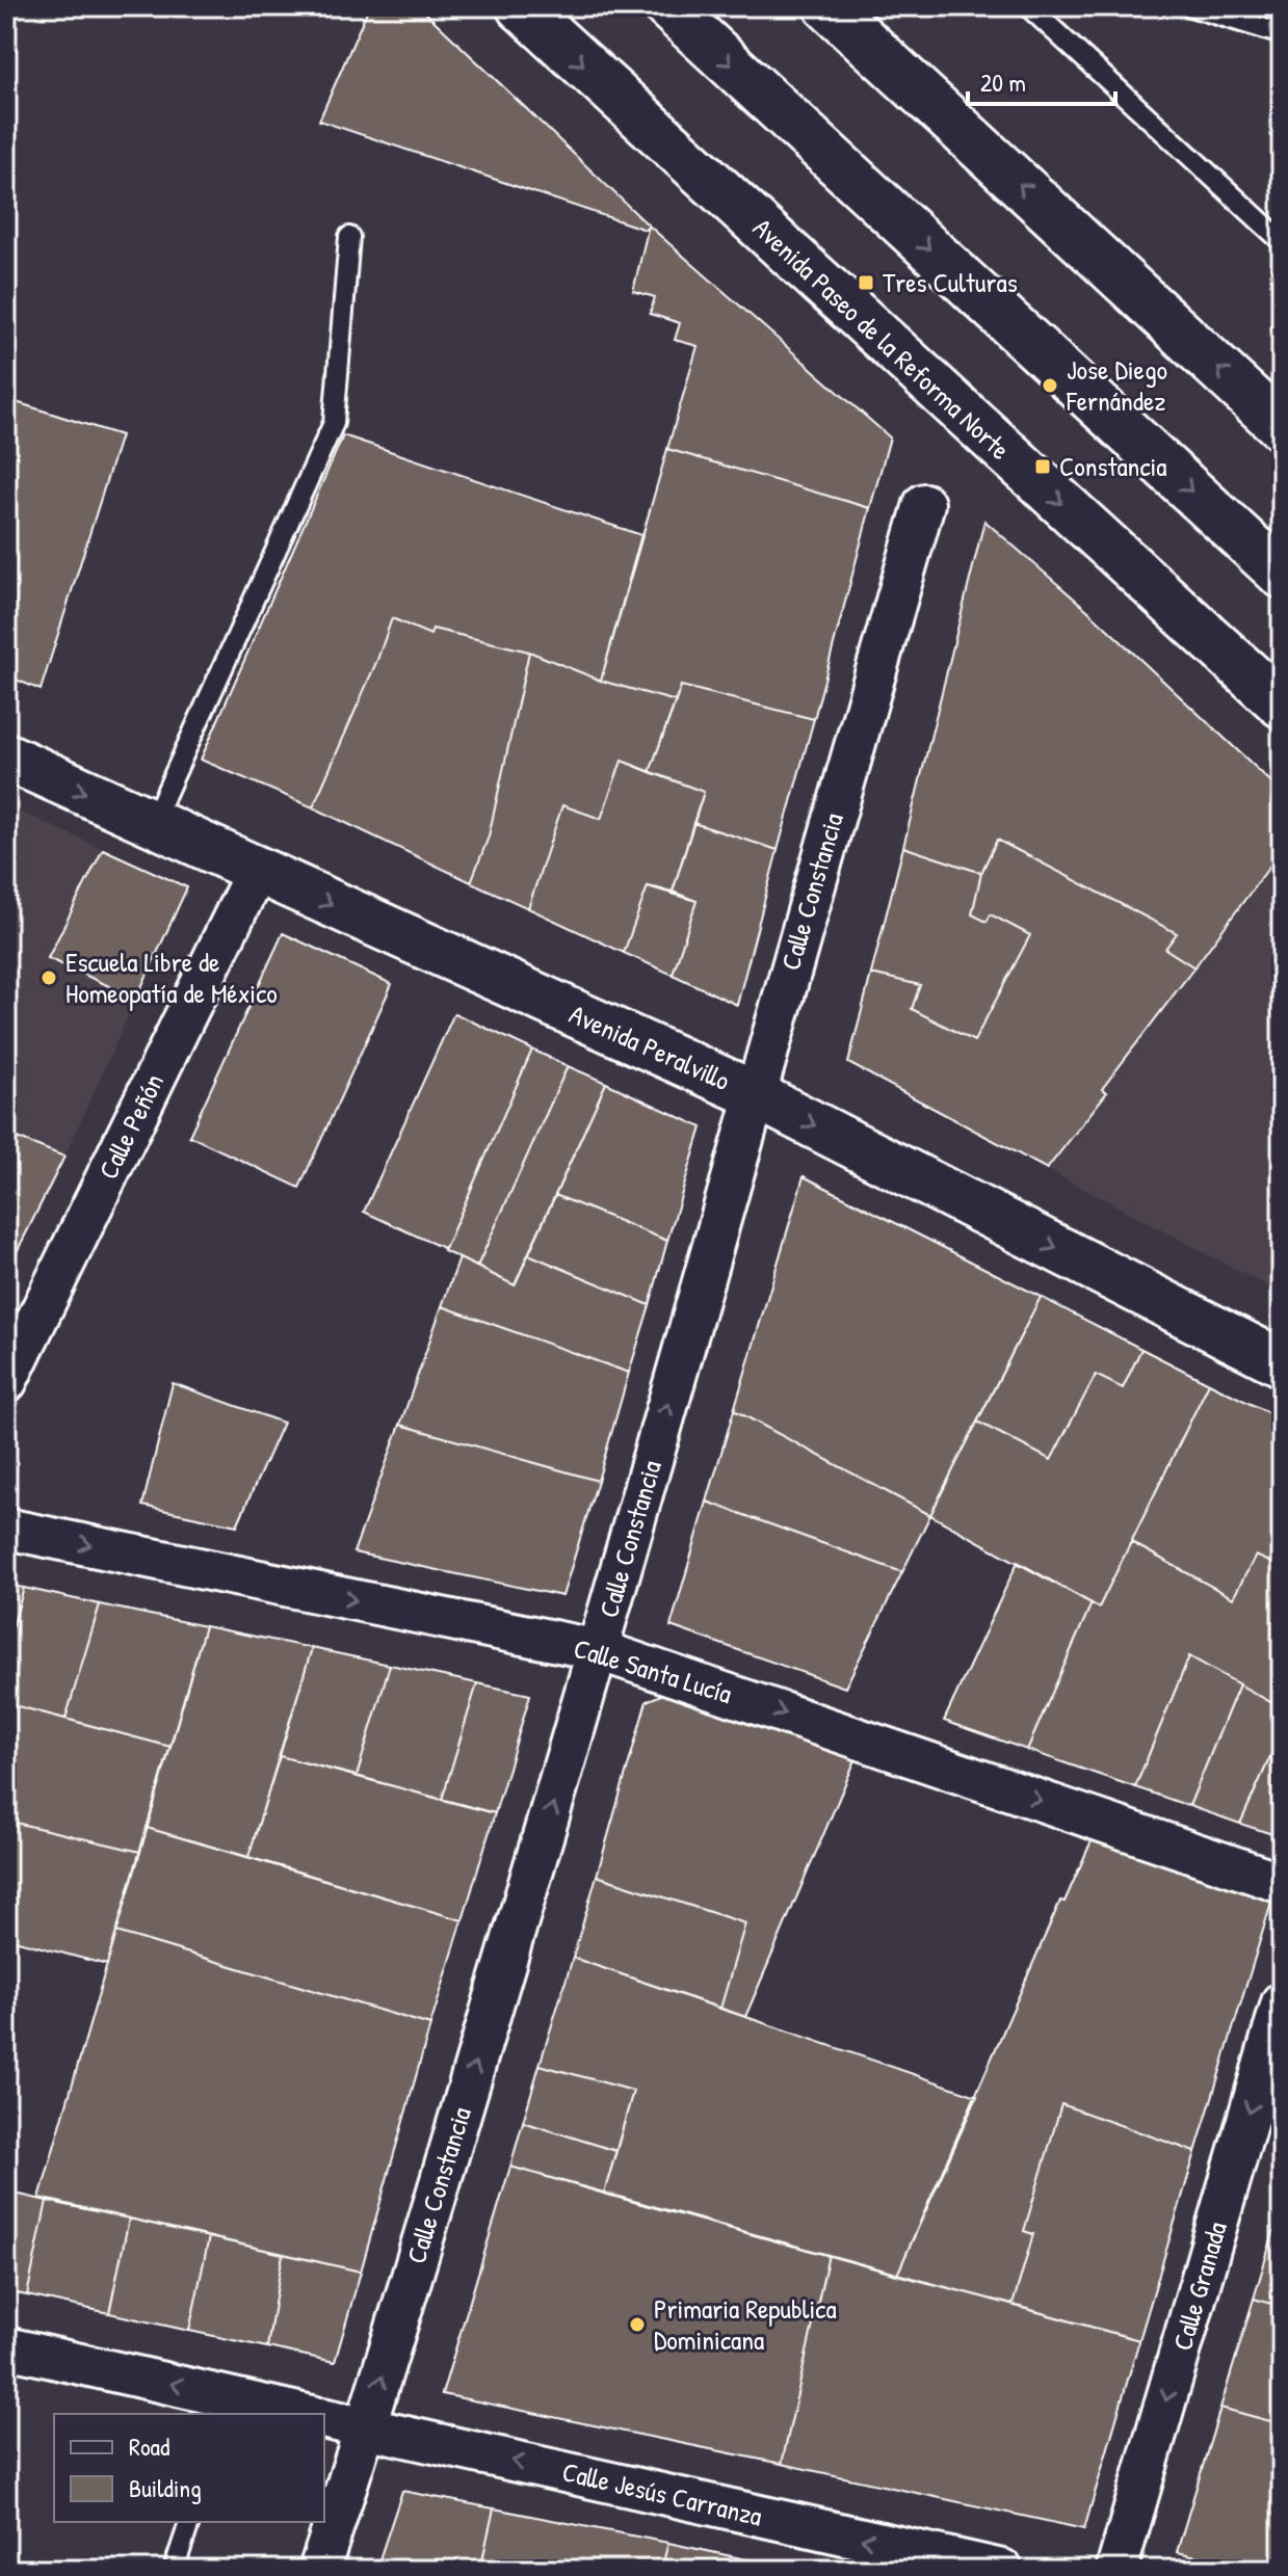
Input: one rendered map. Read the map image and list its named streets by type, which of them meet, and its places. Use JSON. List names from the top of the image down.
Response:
{
  "streets": {
    "street": [
      "Avenida Paseo de la Reforma Norte",
      "Calle Constancia",
      "Avenida Peralvillo",
      "Calle Peñón",
      "Calle Santa Lucía",
      "Calle Granada",
      "Calle Jesús Carranza"
    ]
  },
  "crossings": [
    ["Calle Constancia", "Avenida Peralvillo"],
    ["Calle Constancia", "Calle Santa Lucía"],
    ["Calle Constancia", "Calle Jesús Carranza"],
    ["Avenida Peralvillo", "Calle Peñón"]
  ],
  "one_way": [
    "Calle Constancia",
    "Avenida Peralvillo",
    "Calle Santa Lucía",
    "Calle Granada",
    "Calle Jesús Carranza"
  ],
  "places": {
    "transit": ["Tres Culturas", "Constancia"],
    "other": ["Jose Diego Fernández", "Escuela Libre de Homeopatía de México", "Primaria Republica Dominicana"]
  },
  "legend": ["Road", "Building"],
  "scale_bar": "20 m"
}
